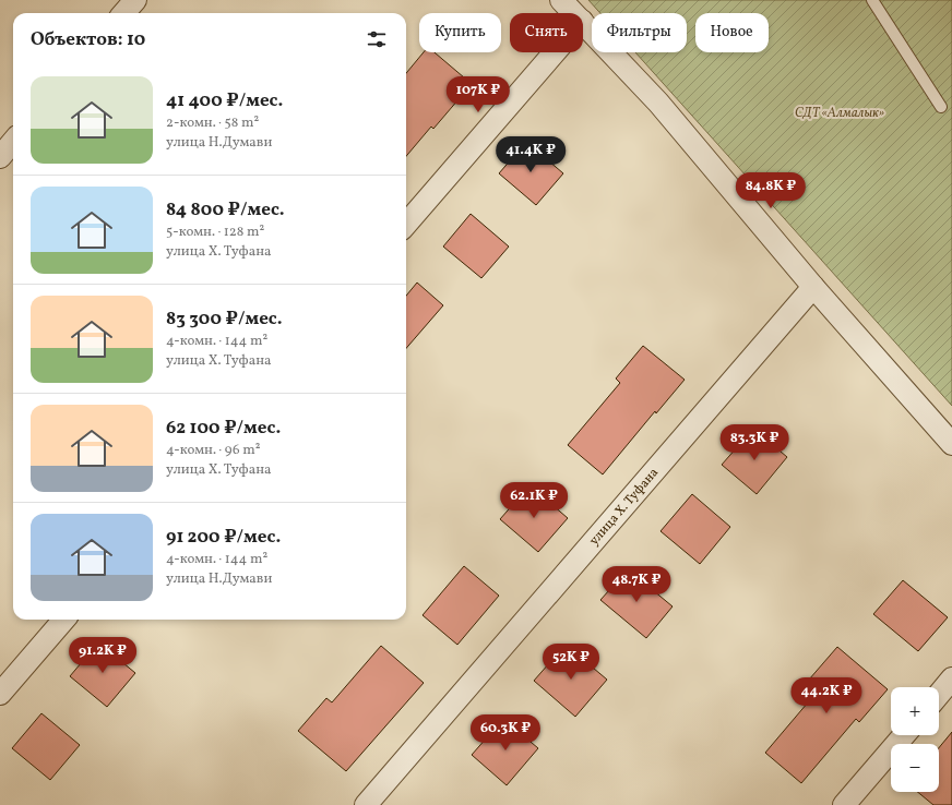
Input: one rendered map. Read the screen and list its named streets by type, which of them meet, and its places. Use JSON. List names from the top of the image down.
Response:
{
  "streets": {
    "street": ["улица Х. Туфана"]
  },
  "parks": ["СДТ «Алмалык»"],
  "page": {
    "chip": [
      "Купить",
      "Снять",
      "Фильтры",
      "Новое"
    ],
    "heading": "Объектов: 10",
    "list": [
      {
        "name": "41 400 ₽/мес.",
        "note": "2-комн. · 58 m² · улица Н.Думави"
      },
      {
        "name": "84 800 ₽/мес.",
        "note": "5-комн. · 128 m² · улица Х. Туфана"
      },
      {
        "name": "83 300 ₽/мес.",
        "note": "4-комн. · 144 m² · улица Х. Туфана"
      },
      {
        "name": "62 100 ₽/мес.",
        "note": "4-комн. · 96 m² · улица Х. Туфана"
      },
      {
        "name": "91 200 ₽/мес.",
        "note": "4-комн. · 144 m² · улица Н.Думави"
      }
    ],
    "price": [
      "107K ₽",
      "41.4K ₽",
      "84.8K ₽",
      "83.3K ₽",
      "62.1K ₽",
      "48.7K ₽",
      "91.2K ₽",
      "52K ₽",
      "44.2K ₽",
      "60.3K ₽"
    ],
    "map_buttons": ["+", "−"]
  }
}
